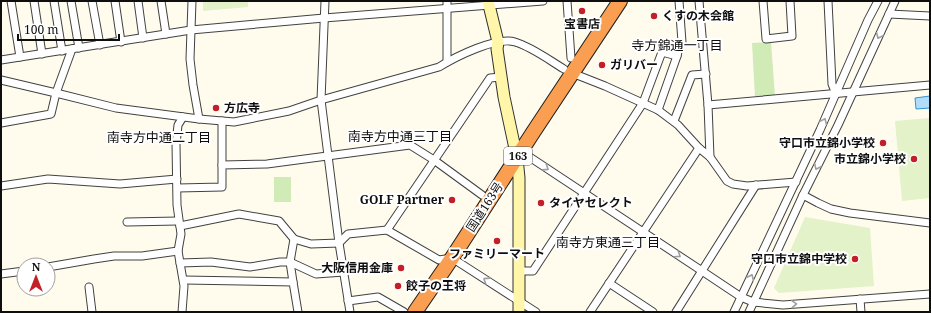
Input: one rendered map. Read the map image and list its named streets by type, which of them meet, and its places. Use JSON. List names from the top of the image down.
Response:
{
  "streets": {
    "highway": ["163", "国道163号"]
  },
  "districts": [
    "寺方錦通一丁目",
    "南寺方中通三丁目",
    "南寺方中通二丁目",
    "南寺方東通三丁目"
  ],
  "places": [
    "宝書店",
    "くすの木会館",
    "ガリバー",
    "方広寺",
    "守口市立錦小学校",
    "市立錦小学校",
    "GOLF Partner",
    "タイヤセレクト",
    "ファミリーマート",
    "守口市立錦中学校",
    "大阪信用金庫",
    "餃子の王将"
  ],
  "scale_bar": "100 m",
  "north": "top"
}
